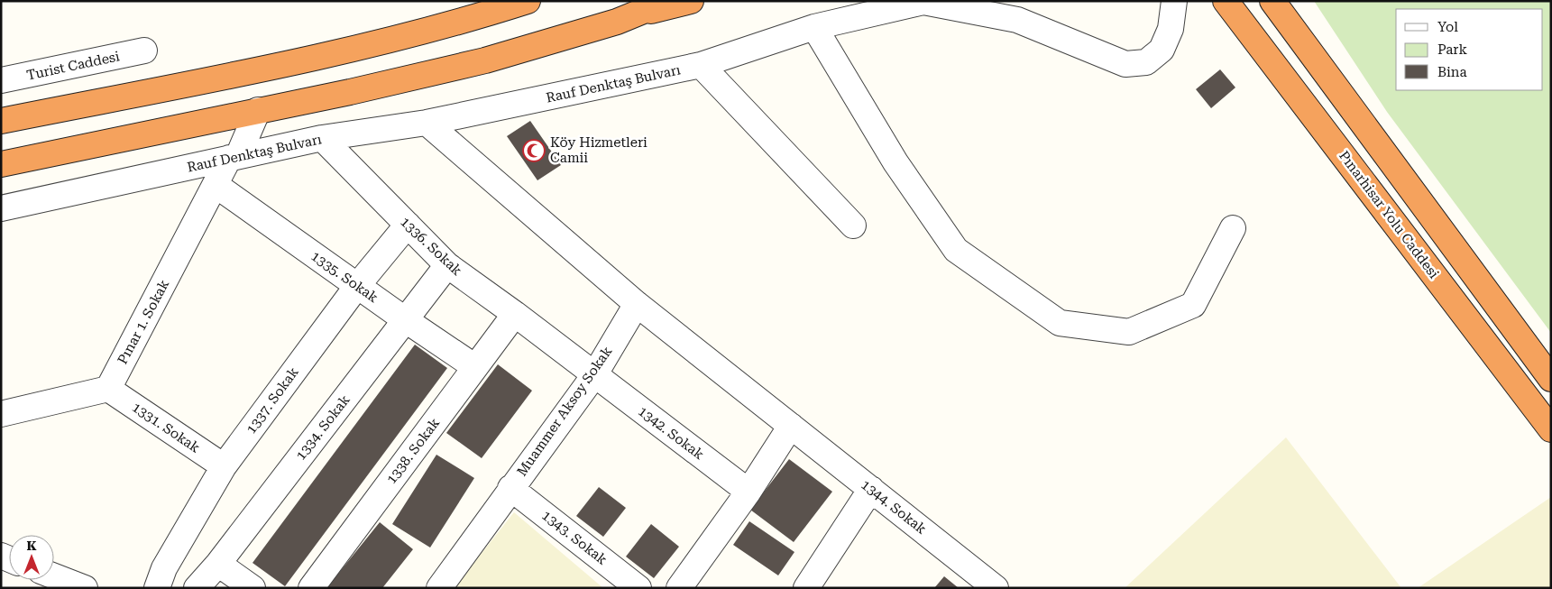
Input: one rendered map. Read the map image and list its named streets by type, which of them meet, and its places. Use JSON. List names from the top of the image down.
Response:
{
  "streets": {
    "highway": ["Pınarhisar Yolu Caddesi"],
    "street": [
      "Turist Caddesi",
      "Rauf Denktaş Bulvarı",
      "1336. Sokak",
      "1335. Sokak",
      "Pınar 1. Sokak",
      "1337. Sokak",
      "Muammer Aksoy Sokak",
      "1331. Sokak",
      "1334. Sokak",
      "1342. Sokak",
      "1338. Sokak",
      "1344. Sokak",
      "1343. Sokak"
    ]
  },
  "crossings": [
    ["Rauf Denktaş Bulvarı", "1336. Sokak"],
    ["Rauf Denktaş Bulvarı", "Pınar 1. Sokak"],
    ["1336. Sokak", "1337. Sokak"],
    ["1336. Sokak", "Muammer Aksoy Sokak"],
    ["1336. Sokak", "1334. Sokak"],
    ["1336. Sokak", "1342. Sokak"],
    ["1336. Sokak", "1338. Sokak"],
    ["1335. Sokak", "Pınar 1. Sokak"],
    ["1335. Sokak", "1337. Sokak"],
    ["1335. Sokak", "1334. Sokak"],
    ["1335. Sokak", "1338. Sokak"],
    ["Pınar 1. Sokak", "1331. Sokak"],
    ["1337. Sokak", "1331. Sokak"],
    ["Muammer Aksoy Sokak", "1342. Sokak"],
    ["Muammer Aksoy Sokak", "1344. Sokak"],
    ["Muammer Aksoy Sokak", "1343. Sokak"]
  ],
  "places": {
    "mosque": ["Köy Hizmetleri Camii"]
  },
  "legend": ["Yol", "Park", "Bina"],
  "north": "top"
}
